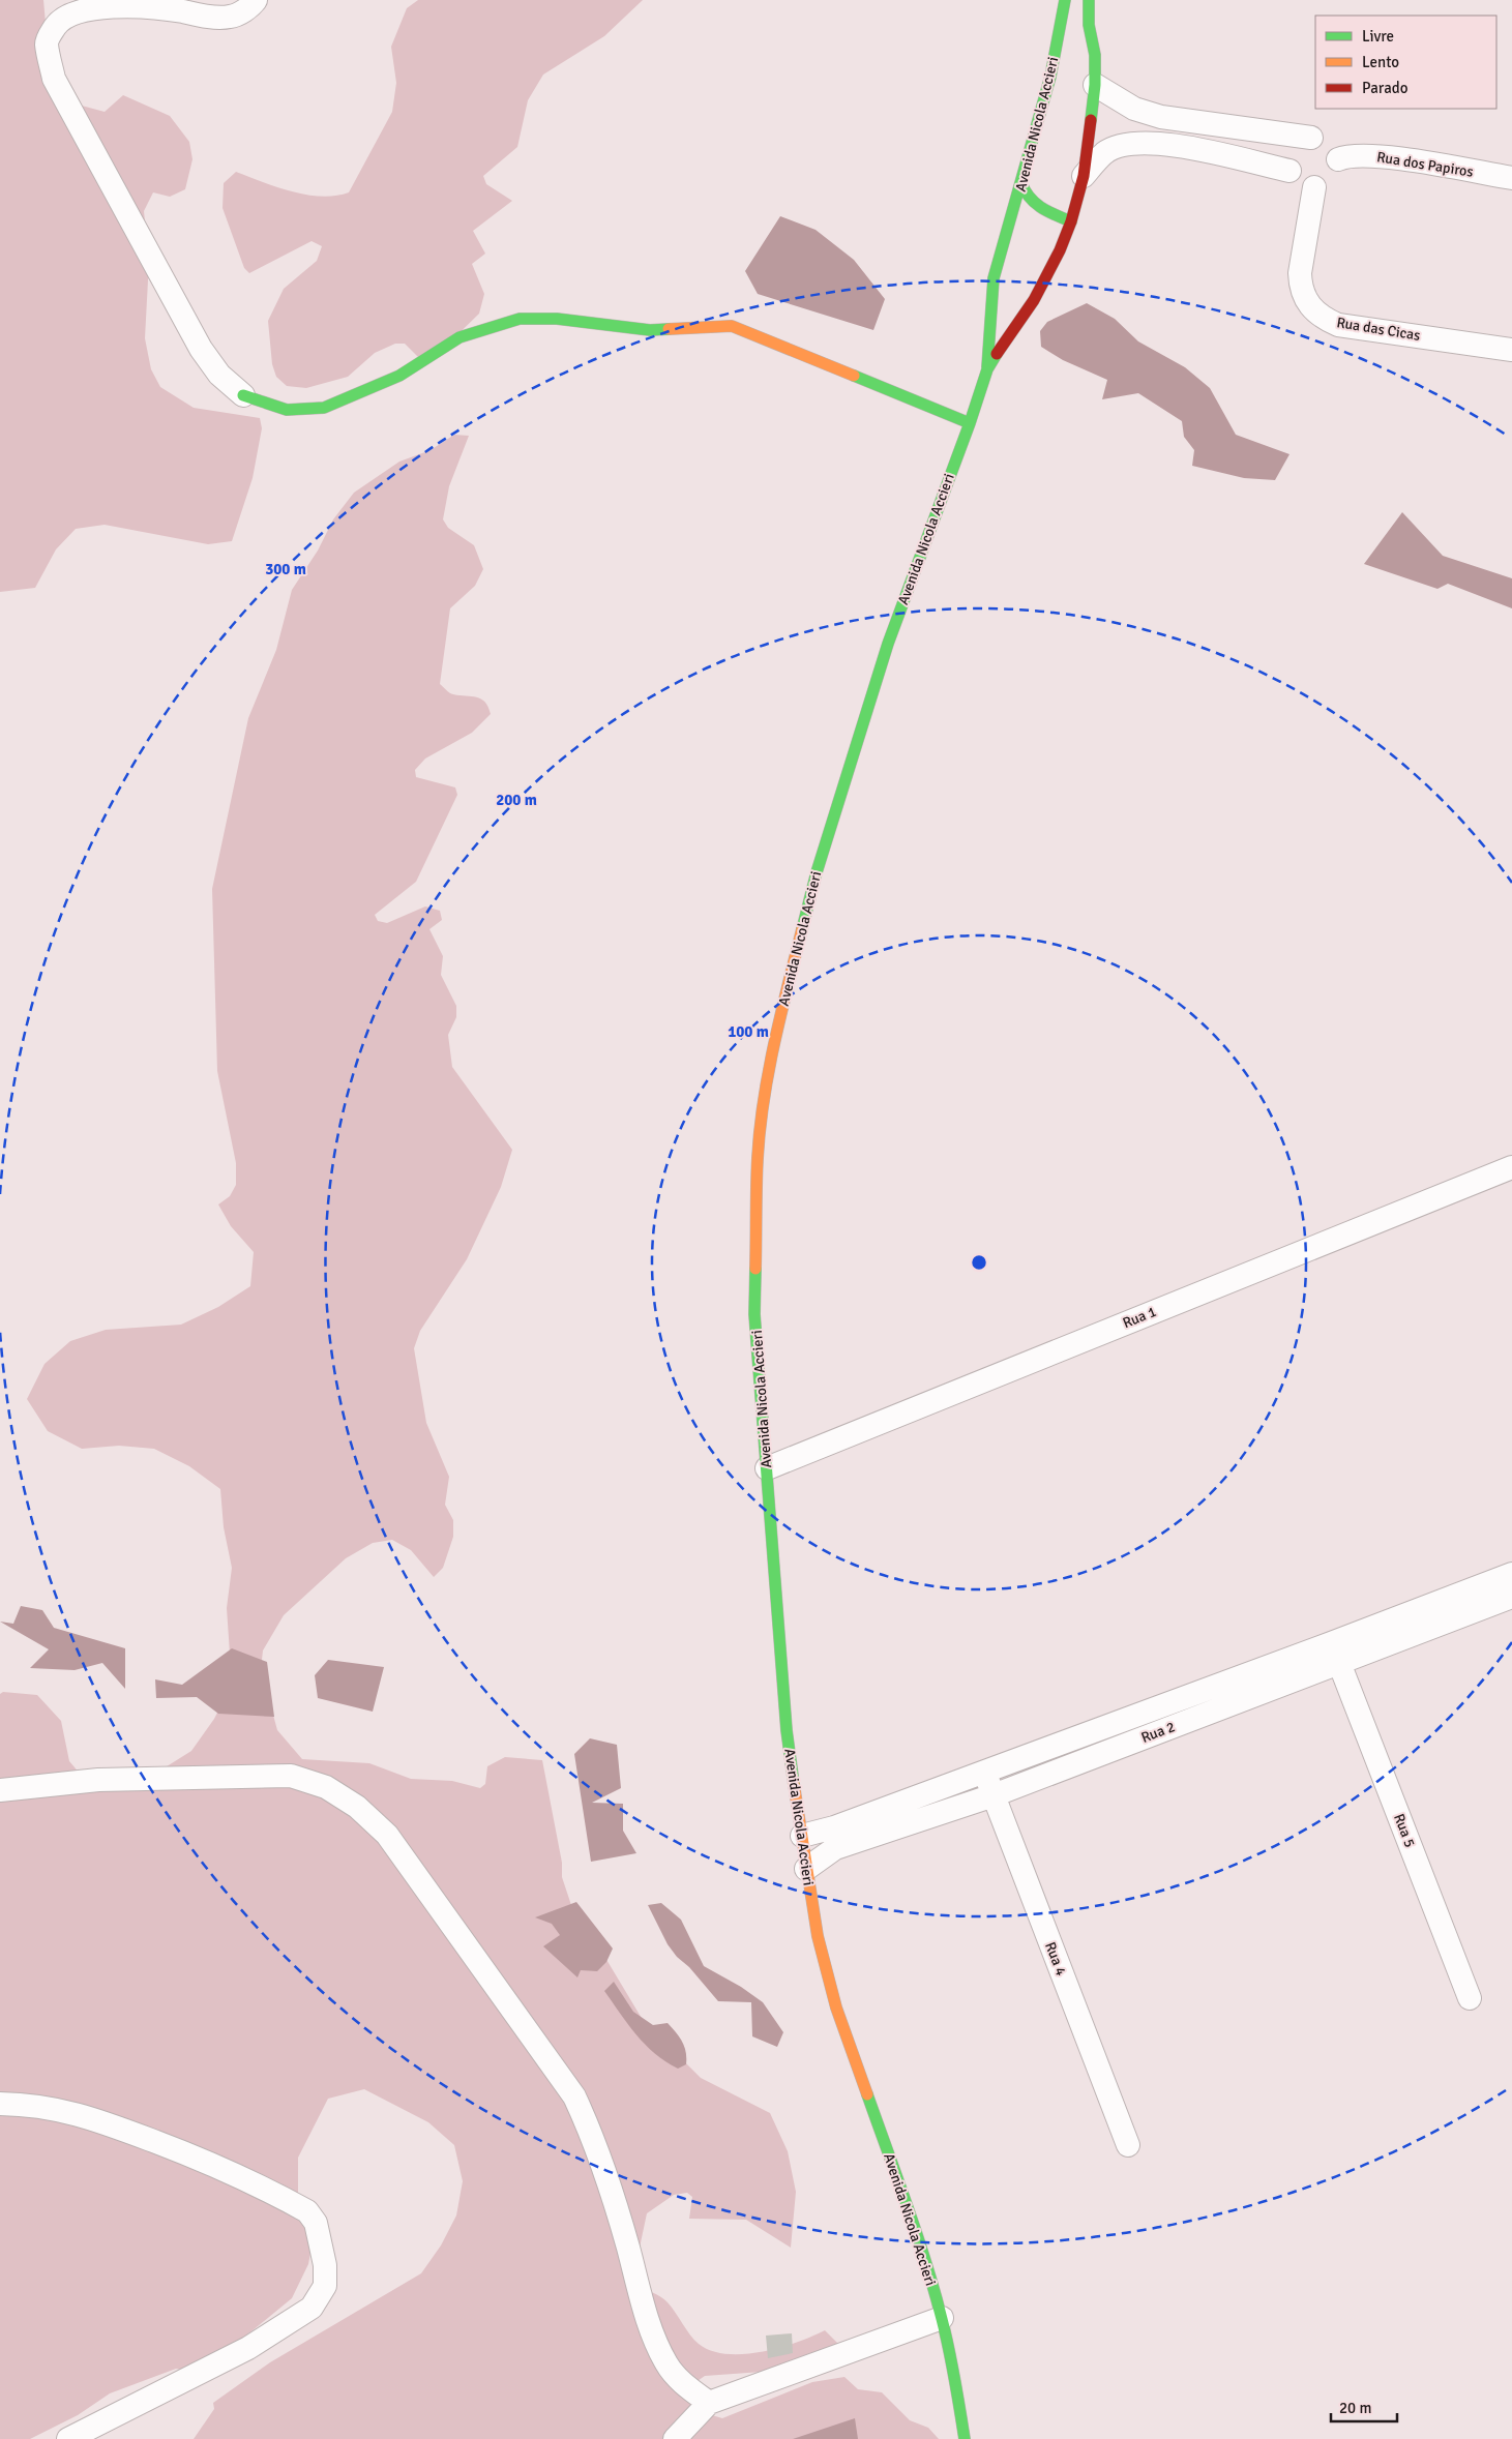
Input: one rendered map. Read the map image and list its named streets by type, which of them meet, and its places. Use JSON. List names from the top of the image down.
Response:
{
  "streets": {
    "street": [
      "Avenida Nicola Accieri",
      "Rua dos Papiros",
      "Rua das Cicas",
      "Rua 1",
      "Rua 2",
      "Rua 5",
      "Rua 4"
    ]
  },
  "crossings": [
    ["Avenida Nicola Accieri", "Rua 1"],
    ["Avenida Nicola Accieri", "Rua 2"],
    ["Rua dos Papiros", "Rua das Cicas"],
    ["Rua 2", "Rua 5"],
    ["Rua 2", "Rua 4"]
  ],
  "legend": ["Livre", "Lento", "Parado"],
  "scale_bar": "20 m",
  "rings": ["300 m", "200 m", "100 m"]
}
